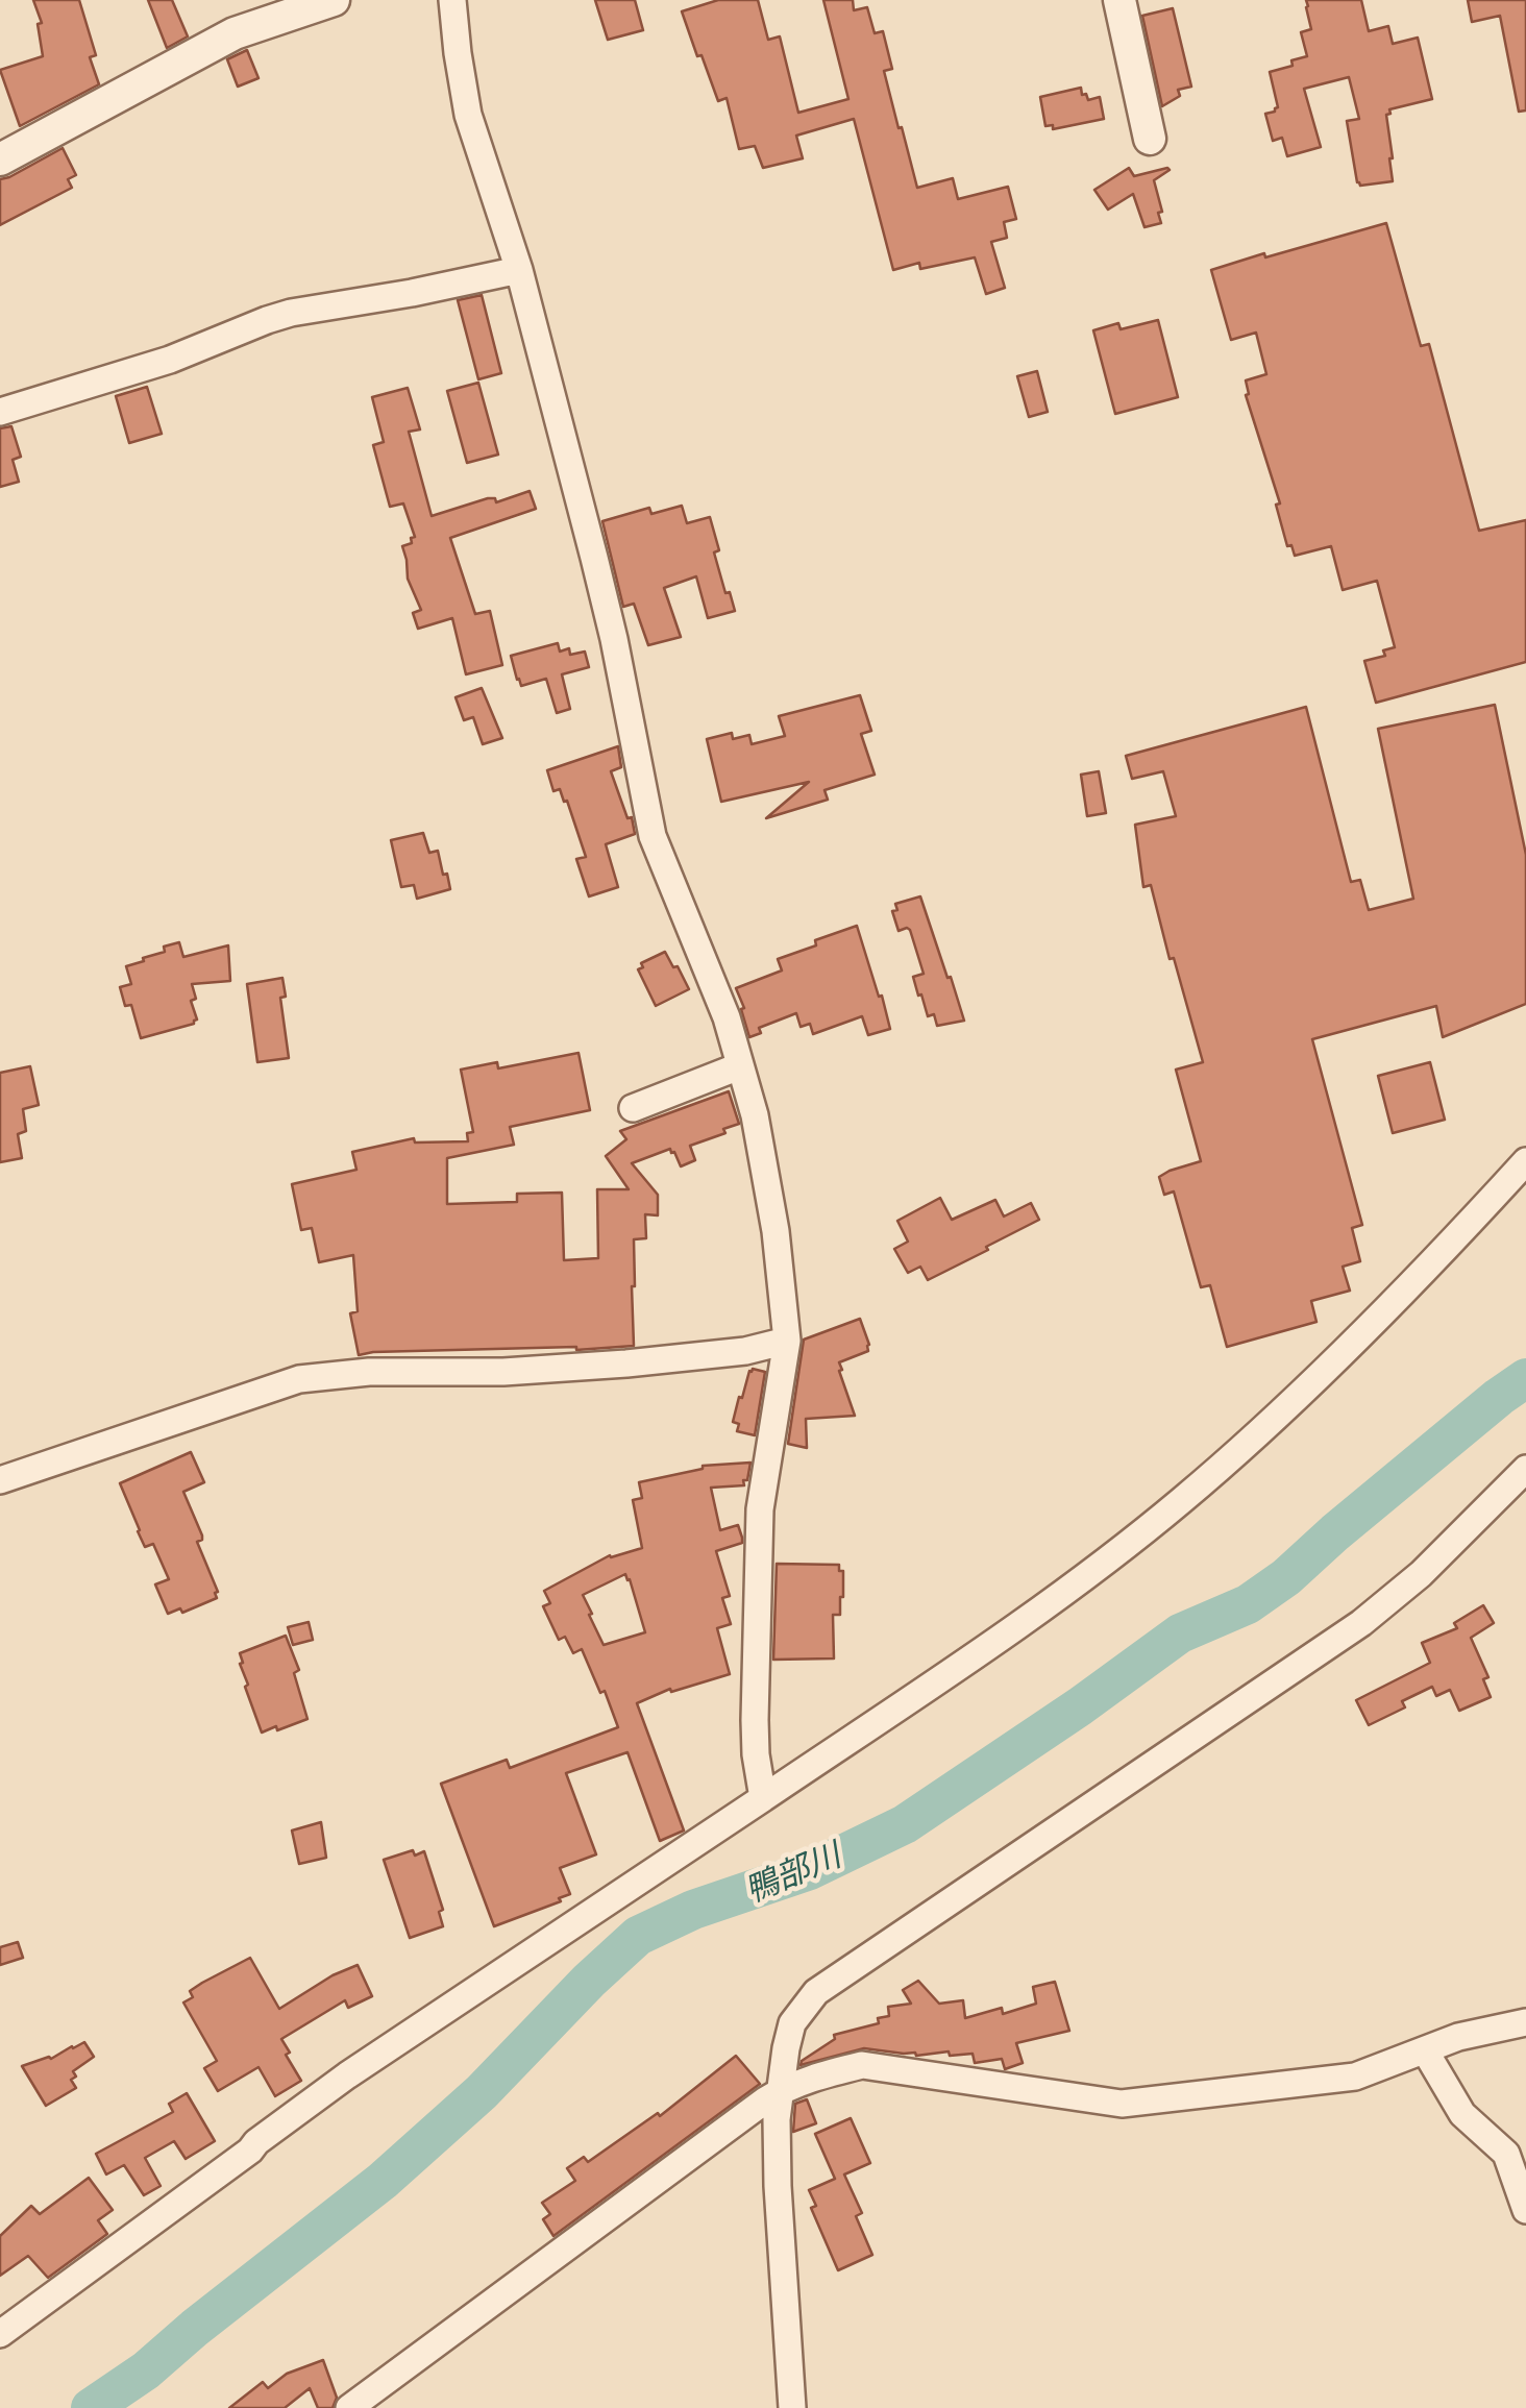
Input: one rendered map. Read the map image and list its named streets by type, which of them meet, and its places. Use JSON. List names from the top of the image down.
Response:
{
  "water": ["鴨部川"]
}
